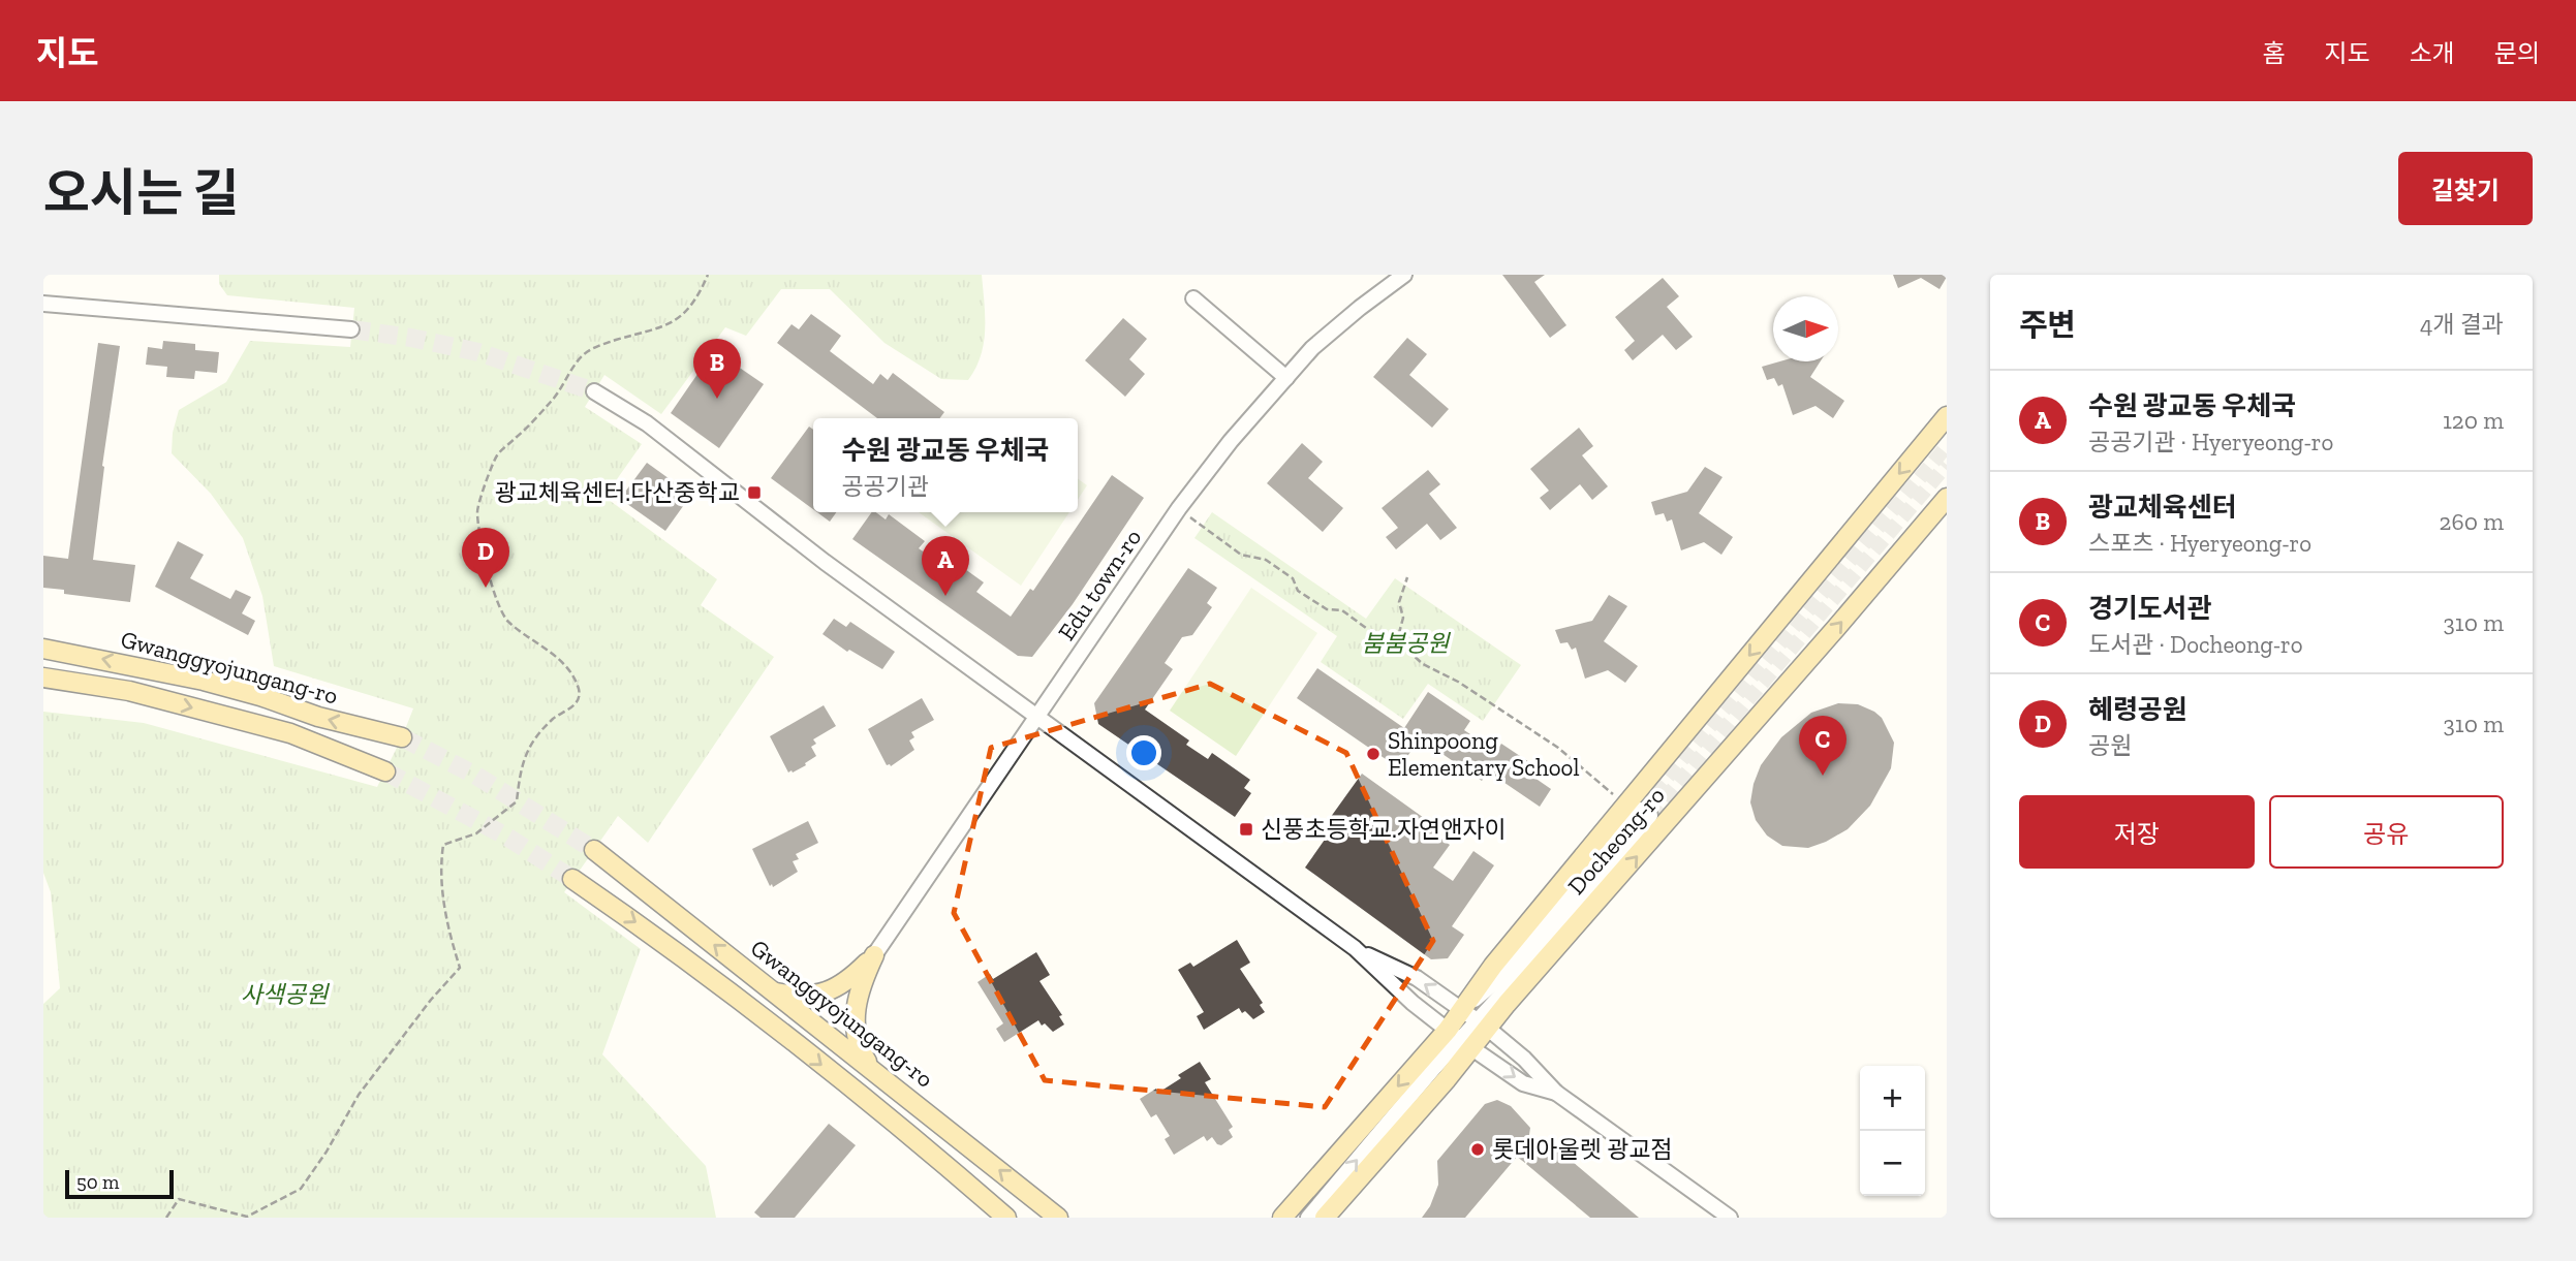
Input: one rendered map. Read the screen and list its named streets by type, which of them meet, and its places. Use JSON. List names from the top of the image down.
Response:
{
  "streets": {
    "main road": ["Gwanggyojungang-ro", "Docheong-ro"],
    "street": ["Edu town-ro"]
  },
  "parks": ["붐붐공원", "사색공원"],
  "places": {
    "transit": ["광교체육센터.다산중학교", "신풍초등학교.자연앤자이"],
    "other": ["Shinpoong Elementary School", "롯데아울렛 광교점"]
  },
  "scale_bar": "50 m",
  "north": "right",
  "page": {
    "header": "지도",
    "nav": [
      "홈",
      "지도",
      "소개",
      "문의"
    ],
    "title": "오시는 길",
    "buttons": [
      "길찾기",
      ["저장", "공유"]
    ],
    "heading": ["주변", "4개 결과"],
    "pins": [
      "B",
      "D",
      "A",
      "C"
    ],
    "list": [
      {
        "mark": "A",
        "name": "수원 광교동 우체국",
        "note": "공공기관 · Hyeryeong-ro",
        "value": "120 m"
      },
      {
        "mark": "B",
        "name": "광교체육센터",
        "note": "스포츠 · Hyeryeong-ro",
        "value": "260 m"
      },
      {
        "mark": "C",
        "name": "경기도서관",
        "note": "도서관 · Docheong-ro",
        "value": "310 m"
      },
      {
        "mark": "D",
        "name": "혜령공원",
        "note": "공원",
        "value": "310 m"
      }
    ],
    "popup": ["수원 광교동 우체국", "공공기관"],
    "map_buttons": ["+", "−"],
    "scale": "50 m"
  }
}
